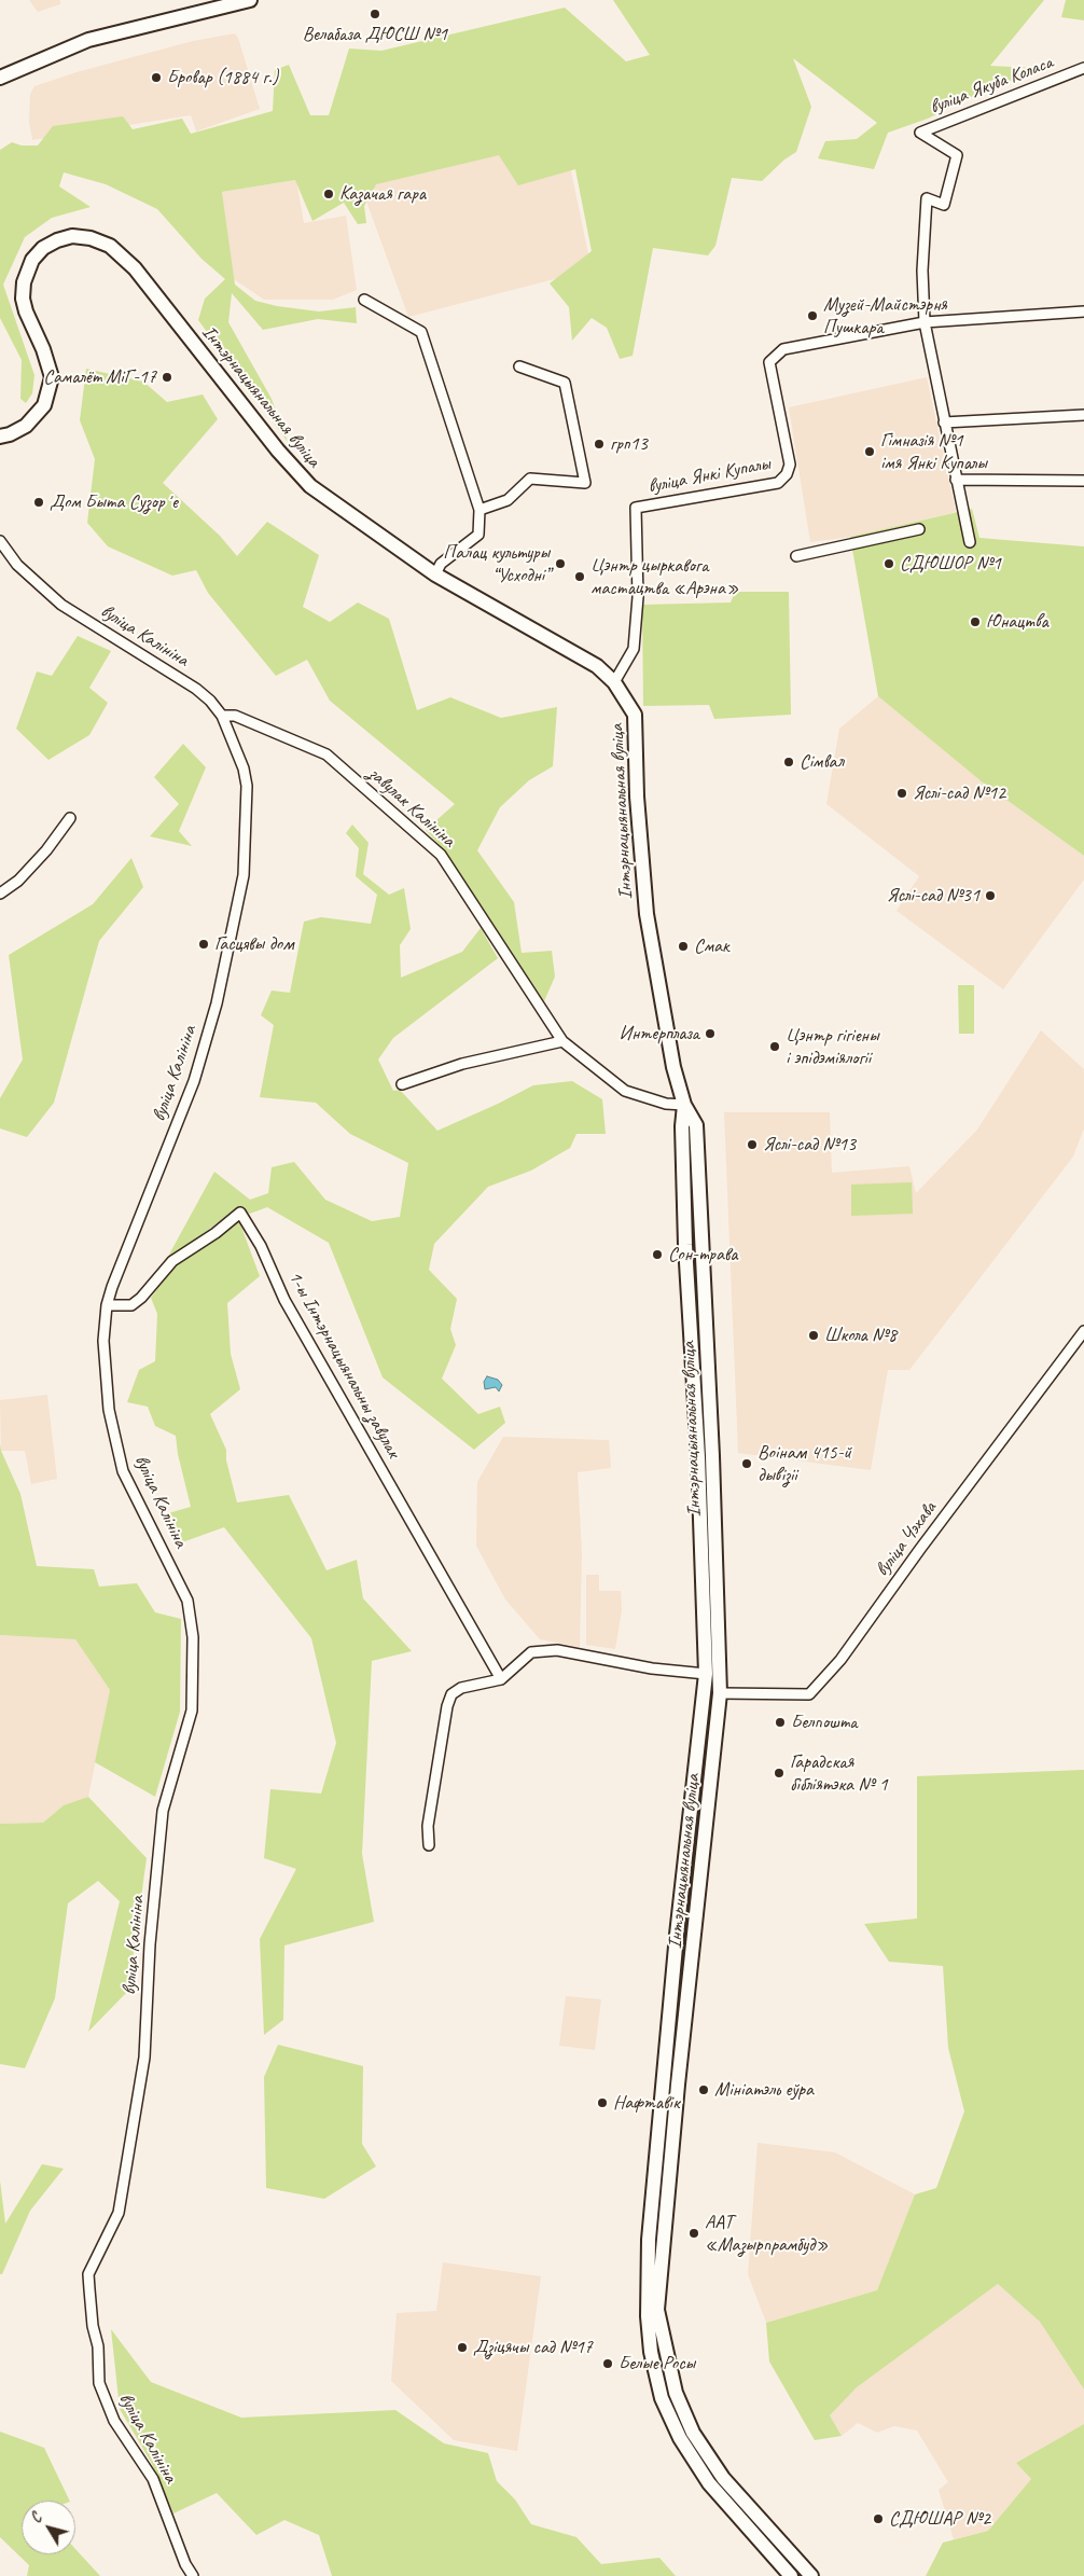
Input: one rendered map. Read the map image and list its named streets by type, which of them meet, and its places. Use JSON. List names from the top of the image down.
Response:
{
  "streets": {
    "main road": ["Інтэрнацыянальная вуліца"],
    "street": [
      "вуліца Якуба Коласа",
      "вуліца Янкі Купалы",
      "вуліца Калініна",
      "завулак Калініна",
      "1-ы Інтэрнацыянальны завулак",
      "вуліца Чэхава"
    ]
  },
  "crossings": [
    ["вуліца Якуба Коласа", "вуліца Янкі Купалы"],
    ["Інтэрнацыянальная вуліца", "вуліца Янкі Купалы"],
    ["Інтэрнацыянальная вуліца", "завулак Калініна"],
    ["Інтэрнацыянальная вуліца", "вуліца Чэхава"],
    ["вуліца Калініна", "завулак Калініна"],
    ["вуліца Калініна", "1-ы Інтэрнацыянальны завулак"]
  ],
  "places": [
    "Велабаза ДЮСШ №1",
    "Бровар (1884 г.)",
    "Казачая гара",
    "Музей-Майстэрня Пушкара",
    "Самалёт МіГ-17",
    "грп13",
    "Гімназія №1 імя Янкі Купалы",
    "Дом Быта Сузорʼе",
    "Палац культуры “Усходні”",
    "СДЮШОР №1",
    "Цэнтр цыркавога мастацтва «Арэна»",
    "Юнацтва",
    "Сімвал",
    "Яслі-сад №12",
    "Яслі-сад №31",
    "Гасцявы дом",
    "Смак",
    "Интерплаза",
    "Цэнтр гігіены і эпідэміялогіі",
    "Яслі-сад №13",
    "Сон-трава",
    "Школа №8",
    "Воінам 415-й дывізіі",
    "Белпошта",
    "Гарадская бібліятэка № 1",
    "Мініатэль еўра",
    "Нафтавік",
    "ААТ «Мазырпрамбуд»",
    "Дзіцячы сад №17",
    "Белые Росы",
    "СДЮШАР №2"
  ],
  "north": "top left"
}
